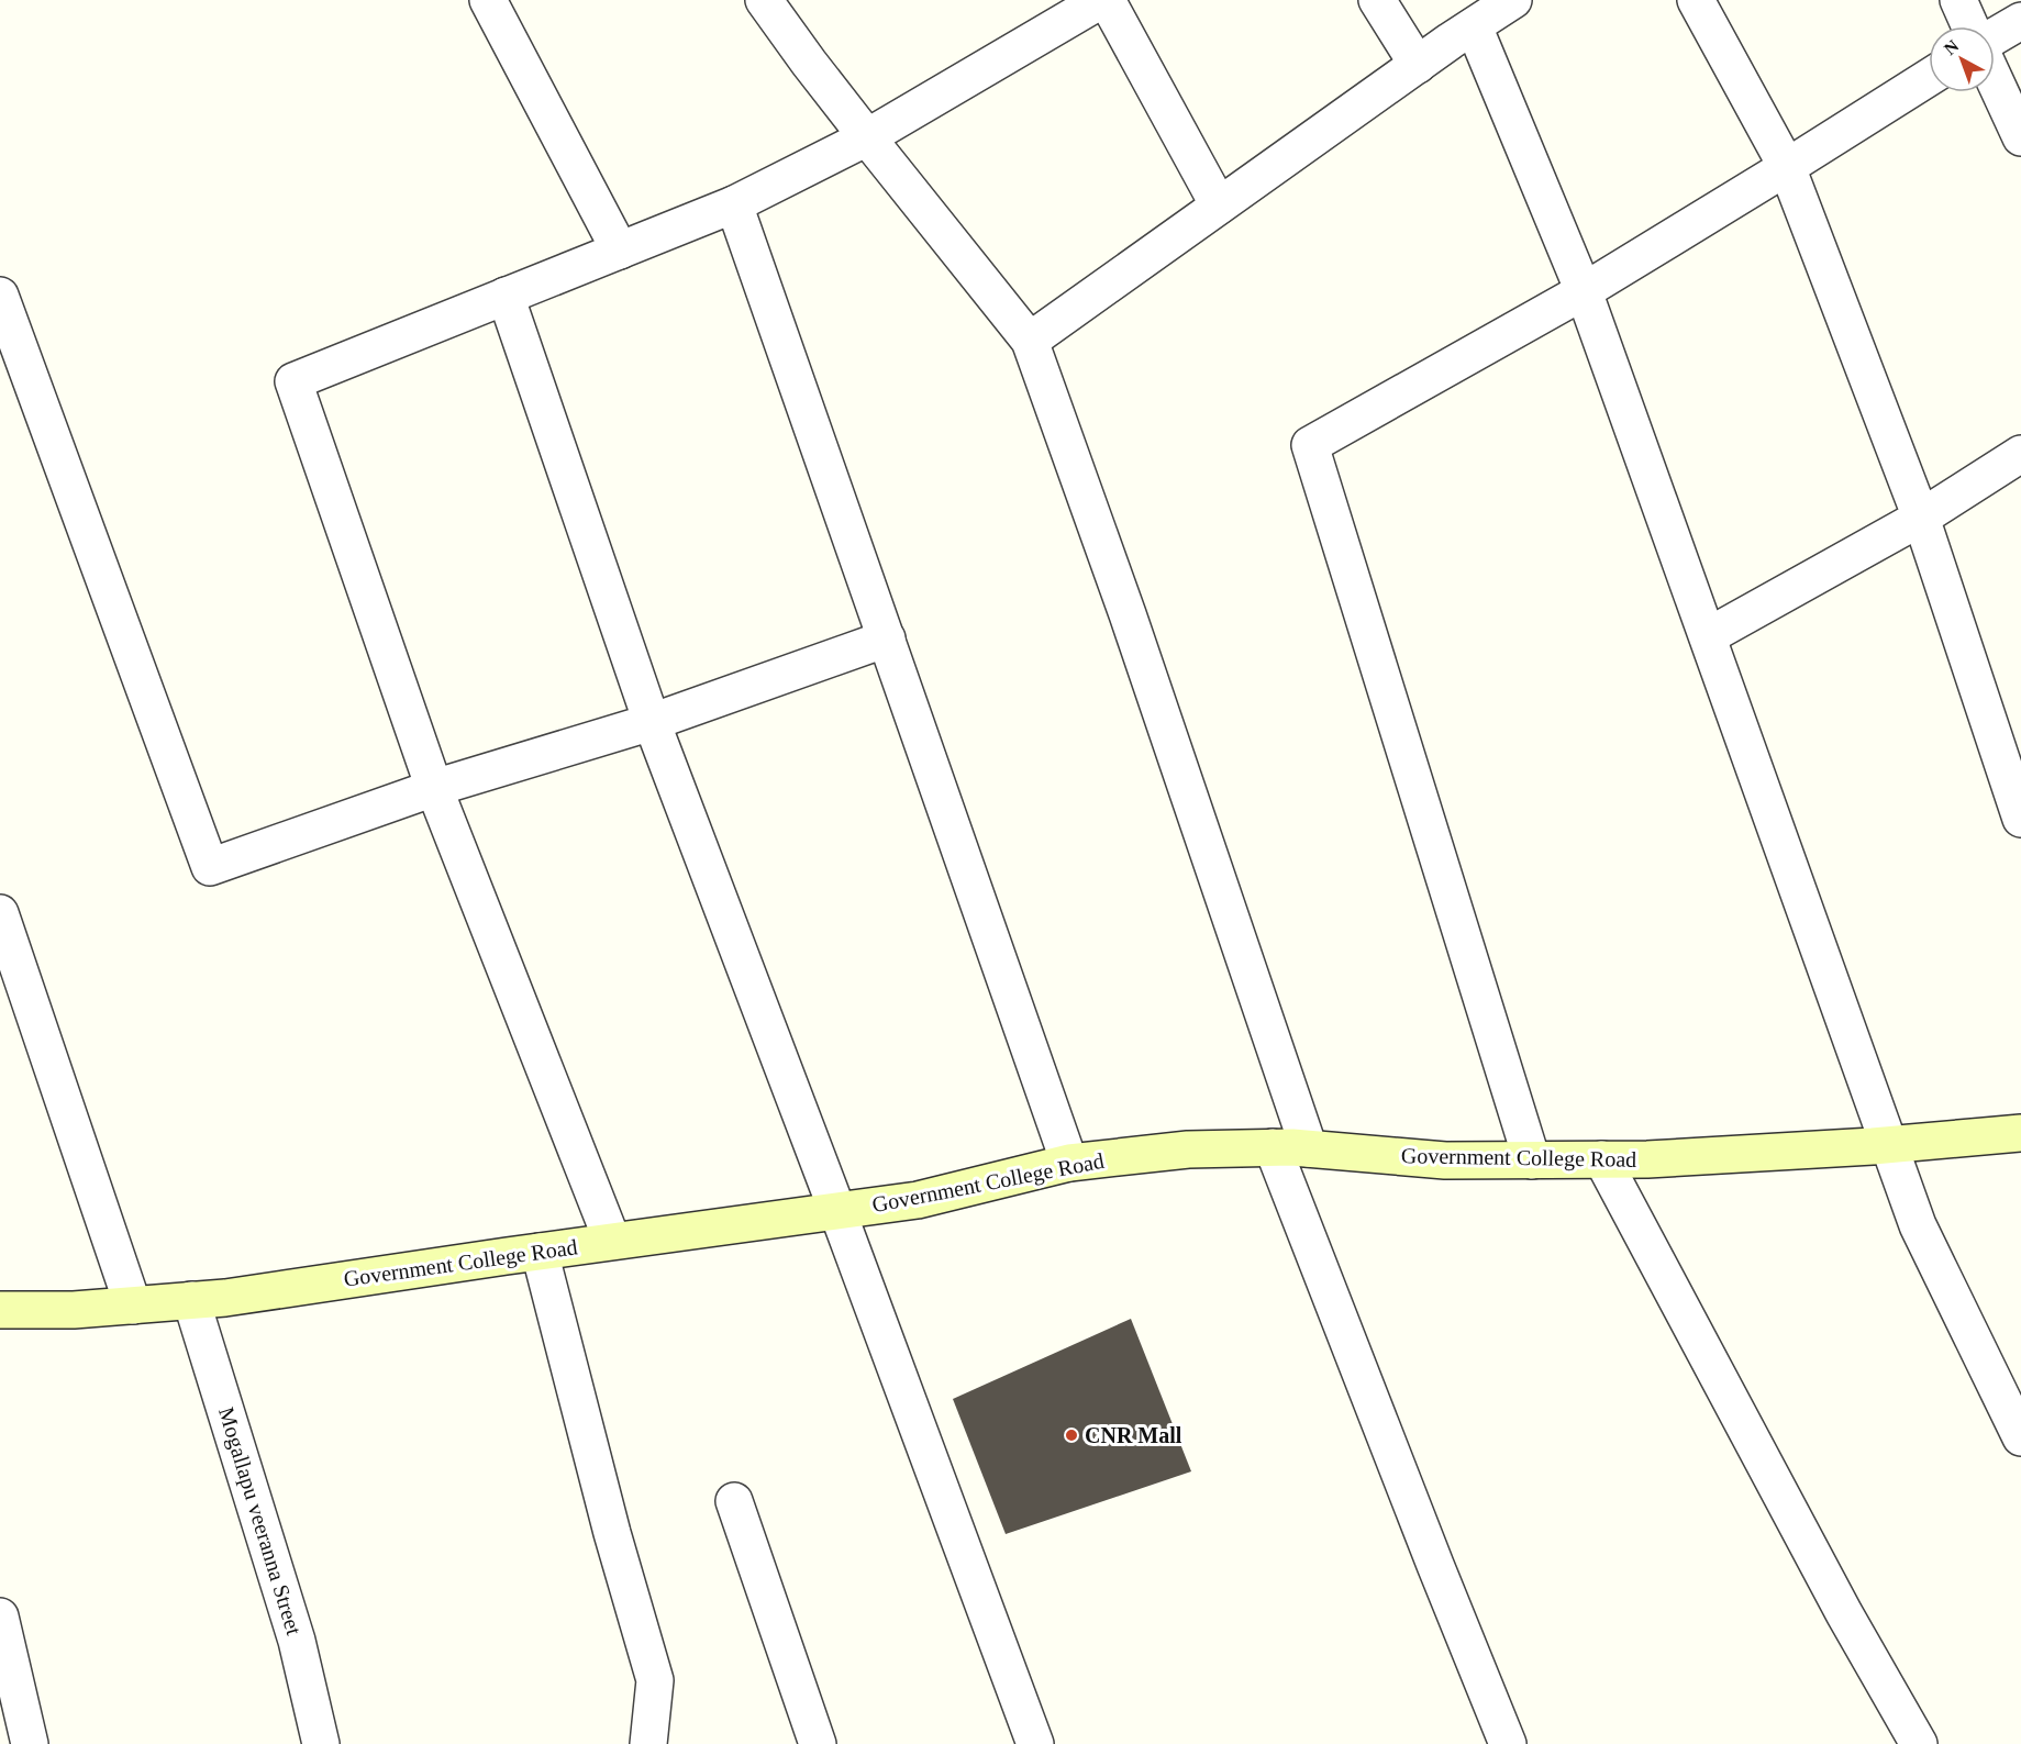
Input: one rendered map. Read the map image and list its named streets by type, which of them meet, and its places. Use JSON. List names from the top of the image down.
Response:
{
  "streets": {
    "main road": ["Government College Road"],
    "street": ["Mogallapu veeranna Street"]
  },
  "crossings": [
    ["Government College Road", "Mogallapu veeranna Street"]
  ],
  "places": ["CNR Mall"],
  "north": "top left"
}
